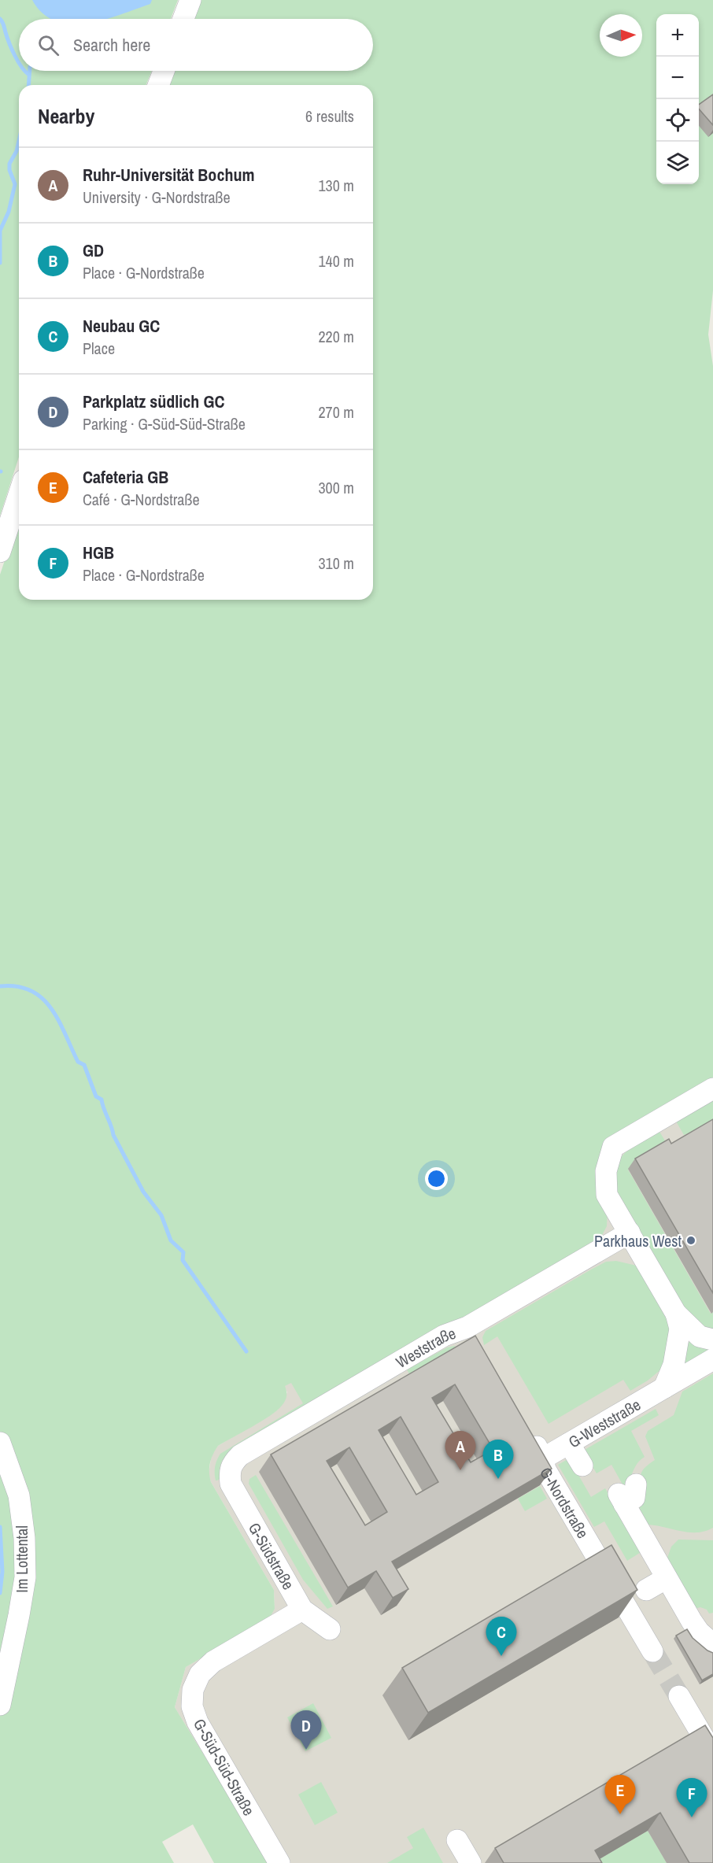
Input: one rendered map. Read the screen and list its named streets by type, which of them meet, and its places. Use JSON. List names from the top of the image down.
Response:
{
  "streets": {
    "street": [
      "Weststraße",
      "G-Weststraße",
      "G-Nordstraße",
      "G-Südstraße",
      "Im Lottental",
      "G-Süd-Süd-Straße"
    ]
  },
  "crossings": [
    ["Weststraße", "G-Südstraße"],
    ["G-Weststraße", "G-Nordstraße"],
    ["G-Südstraße", "G-Süd-Süd-Straße"]
  ],
  "places": ["Parkhaus West"],
  "north": "right",
  "page": {
    "map_buttons": ["+", "−"],
    "search": "Search here",
    "heading": ["Nearby", "6 results"],
    "list": [
      {
        "mark": "A",
        "name": "Ruhr-Universität Bochum",
        "note": "University · G-Nordstraße",
        "value": "130 m"
      },
      {
        "mark": "B",
        "name": "GD",
        "note": "Place · G-Nordstraße",
        "value": "140 m"
      },
      {
        "mark": "C",
        "name": "Neubau GC",
        "note": "Place",
        "value": "220 m"
      },
      {
        "mark": "D",
        "name": "Parkplatz südlich GC",
        "note": "Parking · G-Süd-Süd-Straße",
        "value": "270 m"
      },
      {
        "mark": "E",
        "name": "Cafeteria GB",
        "note": "Café · G-Nordstraße",
        "value": "300 m"
      },
      {
        "mark": "F",
        "name": "HGB",
        "note": "Place · G-Nordstraße",
        "value": "310 m"
      }
    ],
    "pins": [
      "A",
      "B",
      "C",
      "D",
      "E",
      "F"
    ]
  }
}
